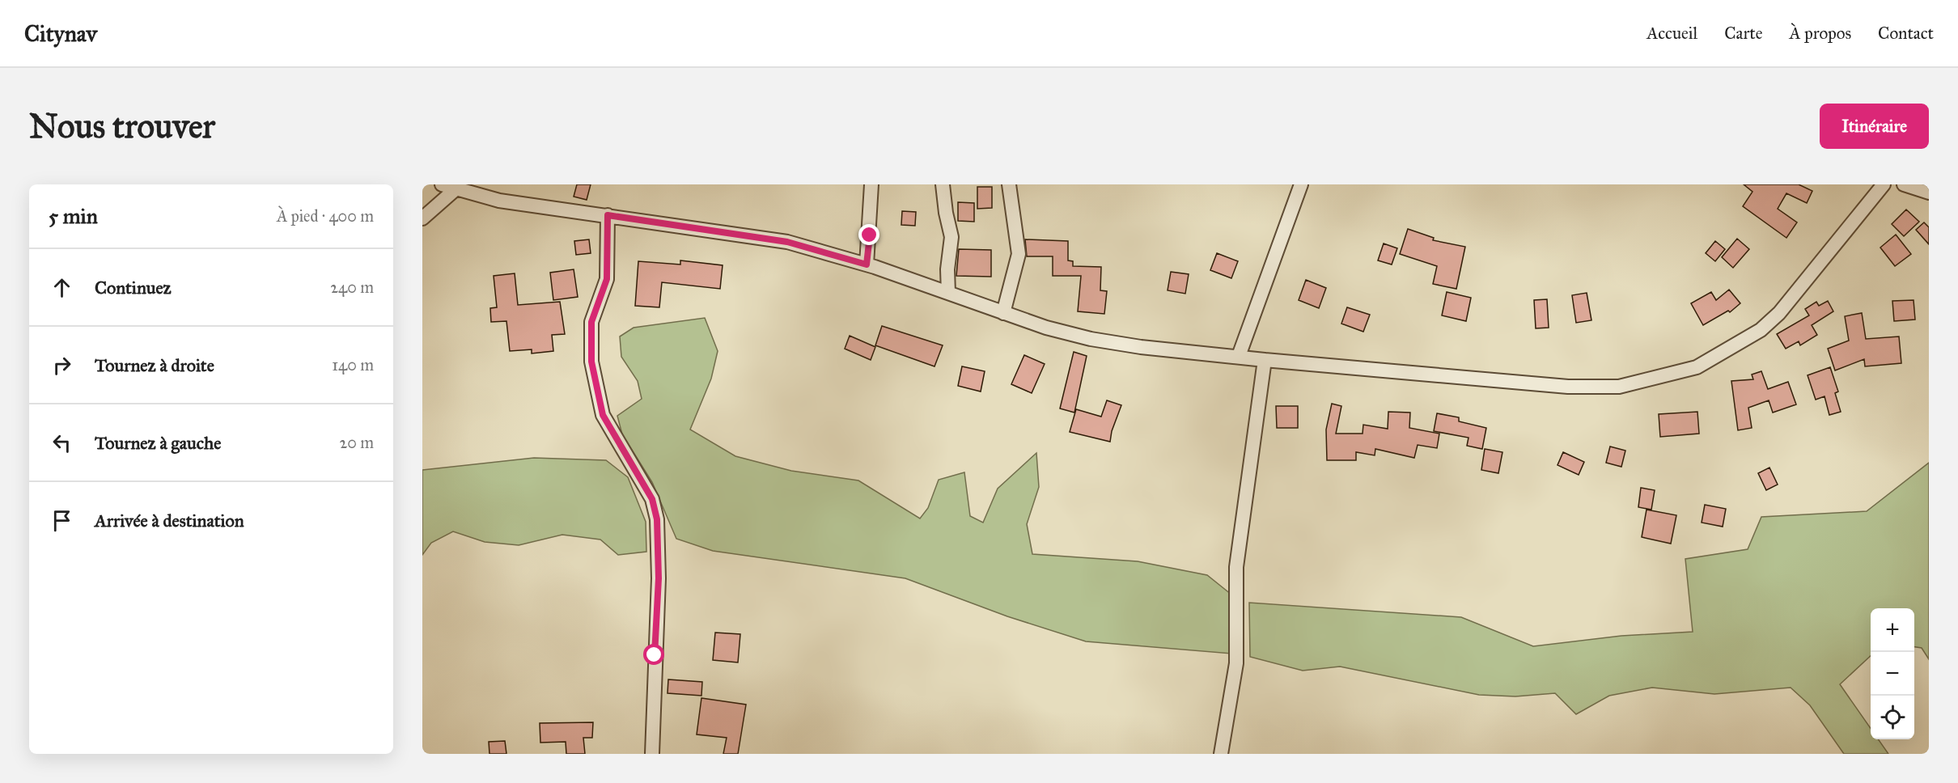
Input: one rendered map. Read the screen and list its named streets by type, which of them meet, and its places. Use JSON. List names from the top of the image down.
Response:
{
  "page": {
    "header": "Citynav",
    "nav": [
      "Accueil",
      "Carte",
      "À propos",
      "Contact"
    ],
    "buttons": "Itinéraire",
    "title": "Nous trouver",
    "heading": ["5 min", "À pied · 400 m"],
    "list": [
      ["Continuez", "240 m"],
      ["Tournez à droite", "140 m"],
      ["Tournez à gauche", "20 m"],
      "Arrivée à destination"
    ],
    "map_buttons": ["+", "−"]
  }
}
